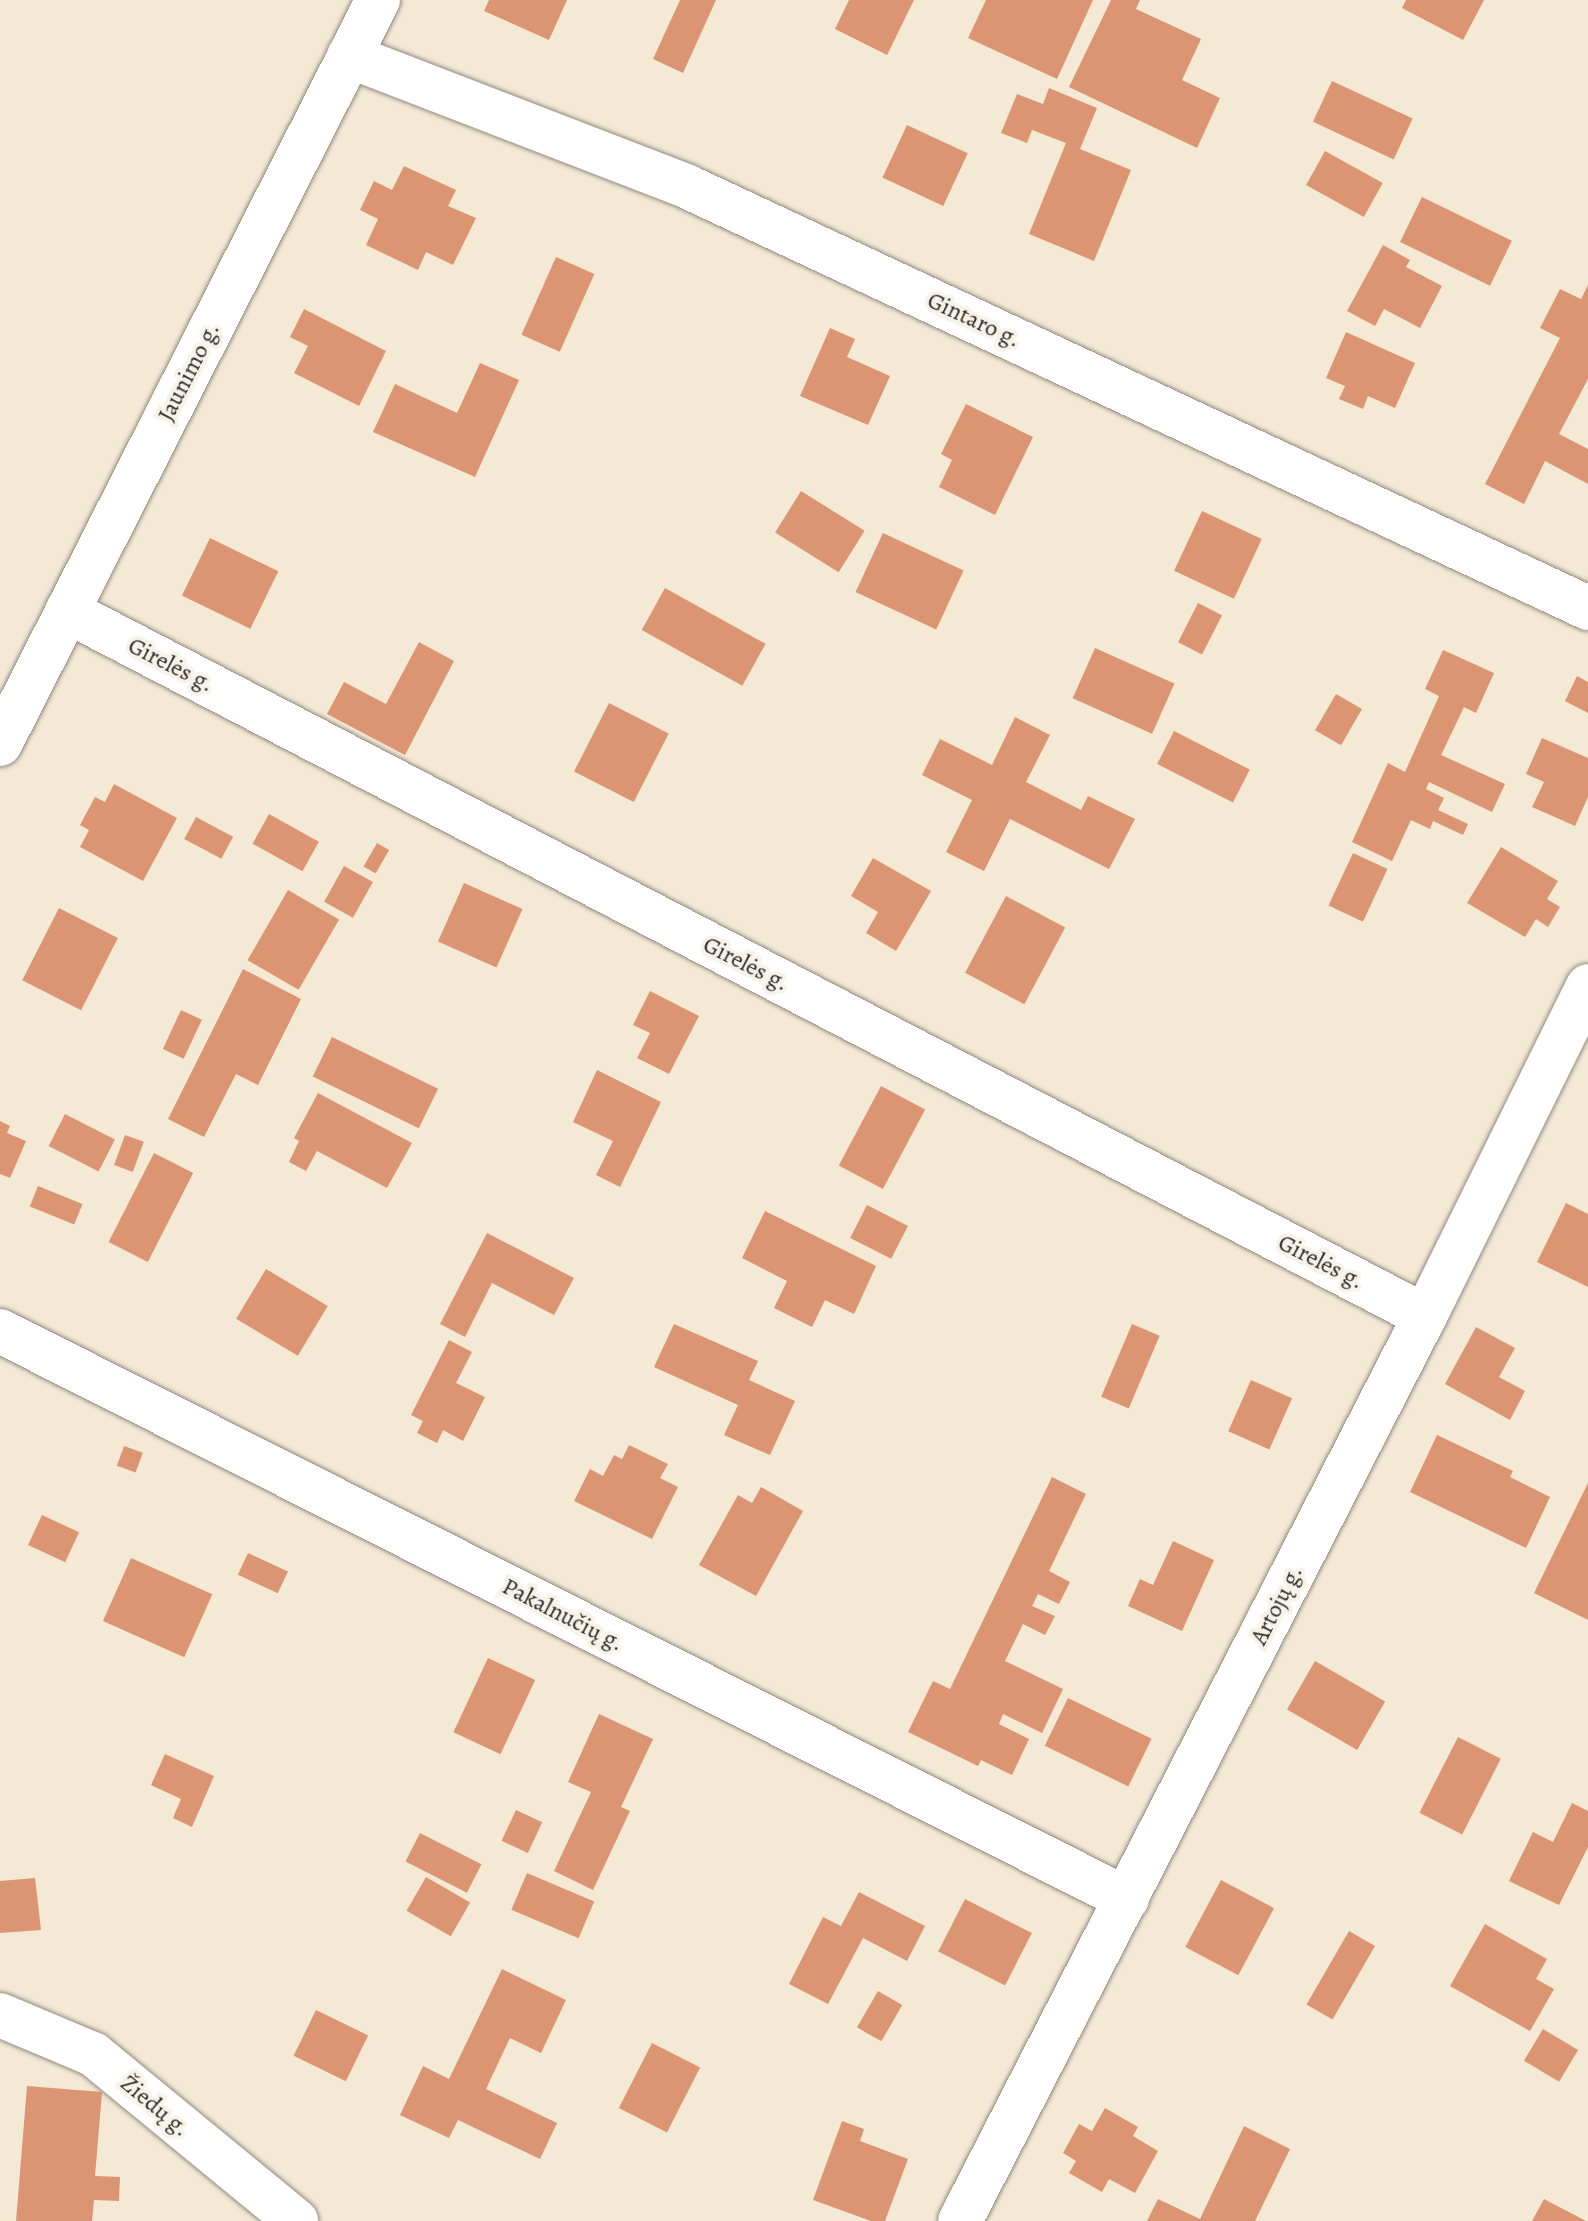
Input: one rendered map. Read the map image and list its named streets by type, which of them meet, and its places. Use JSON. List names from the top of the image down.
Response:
{
  "streets": {
    "street": [
      "Gintaro g.",
      "Jaunimo g.",
      "Girelės g.",
      "Artojų g.",
      "Pakalnučių g.",
      "Žiedų g."
    ]
  },
  "crossings": [
    ["Gintaro g.", "Jaunimo g."],
    ["Jaunimo g.", "Girelės g."],
    ["Girelės g.", "Artojų g."],
    ["Artojų g.", "Pakalnučių g."]
  ]
}
